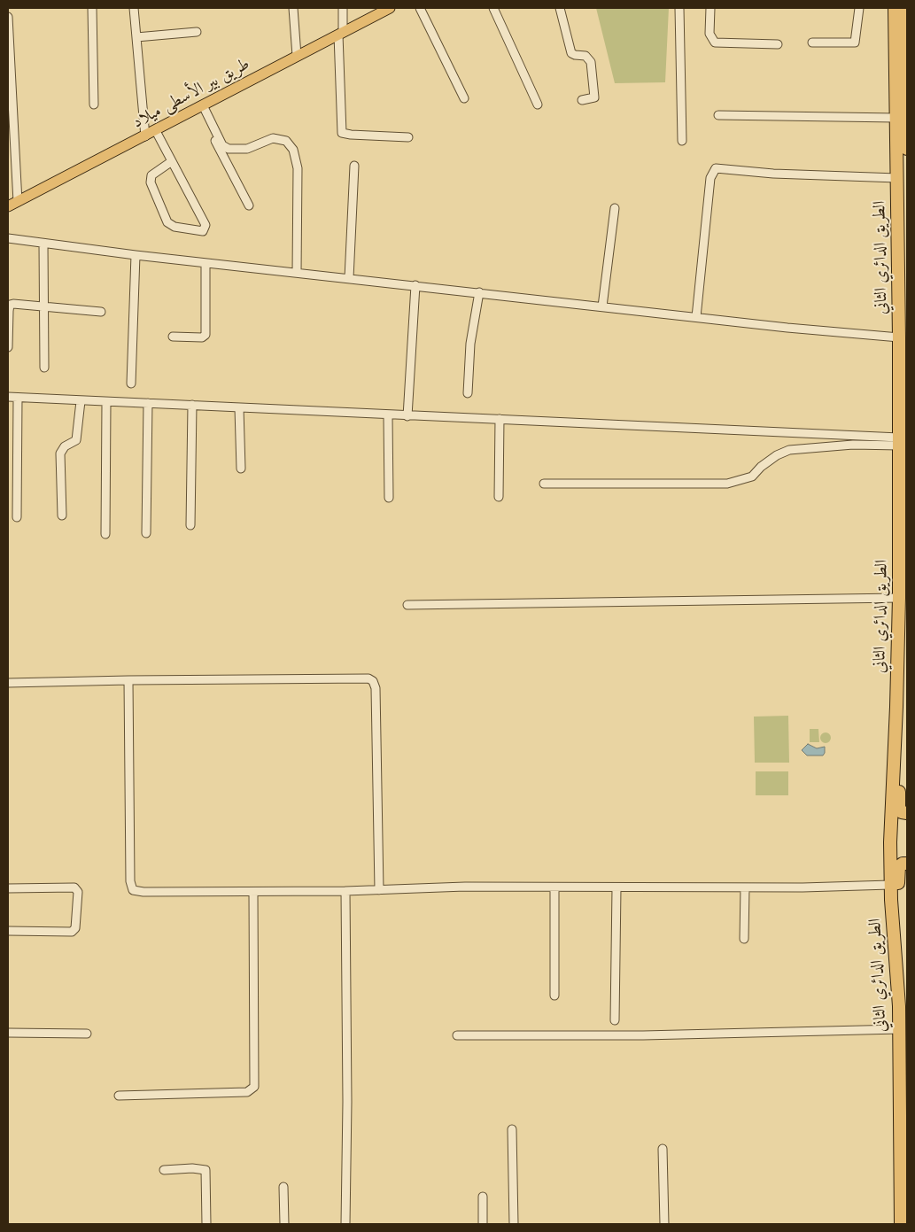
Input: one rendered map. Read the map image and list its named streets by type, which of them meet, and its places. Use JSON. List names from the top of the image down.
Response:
{
  "streets": {
    "highway": ["الطريق الدائري الثاني"],
    "main road": ["طريق بير الأسطى ميلاد"]
  }
}
